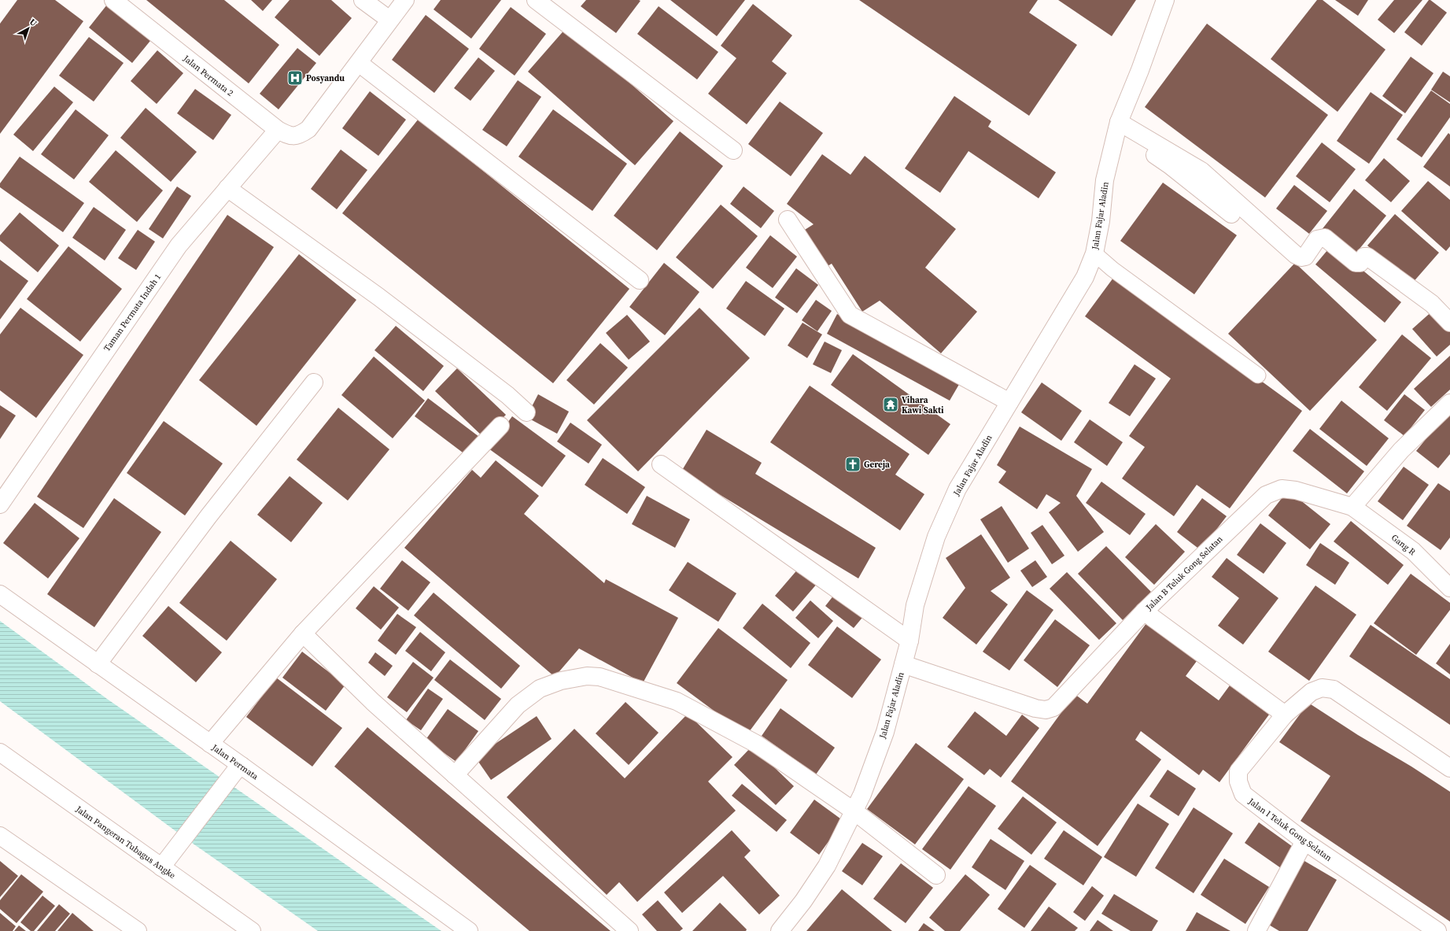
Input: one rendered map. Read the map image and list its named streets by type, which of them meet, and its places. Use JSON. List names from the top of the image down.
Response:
{
  "streets": {
    "street": [
      "Jalan Permata 2",
      "Jalan Fajar Aladin",
      "Taman Permata Indah 1",
      "Gang R",
      "Jalan B Teluk Gong Selatan",
      "Jalan Permata",
      "Jalan I Teluk Gong Selatan",
      "Jalan Pangeran Tubagus Angke"
    ]
  },
  "crossings": [
    ["Jalan Permata 2", "Taman Permata Indah 1"],
    ["Jalan Fajar Aladin", "Jalan B Teluk Gong Selatan"],
    ["Gang R", "Jalan B Teluk Gong Selatan"]
  ],
  "places": {
    "hospital": ["Posyandu"],
    "temple": ["Vihara Kawi Sakti"],
    "church": ["Gereja"]
  },
  "north": "top right"
}
